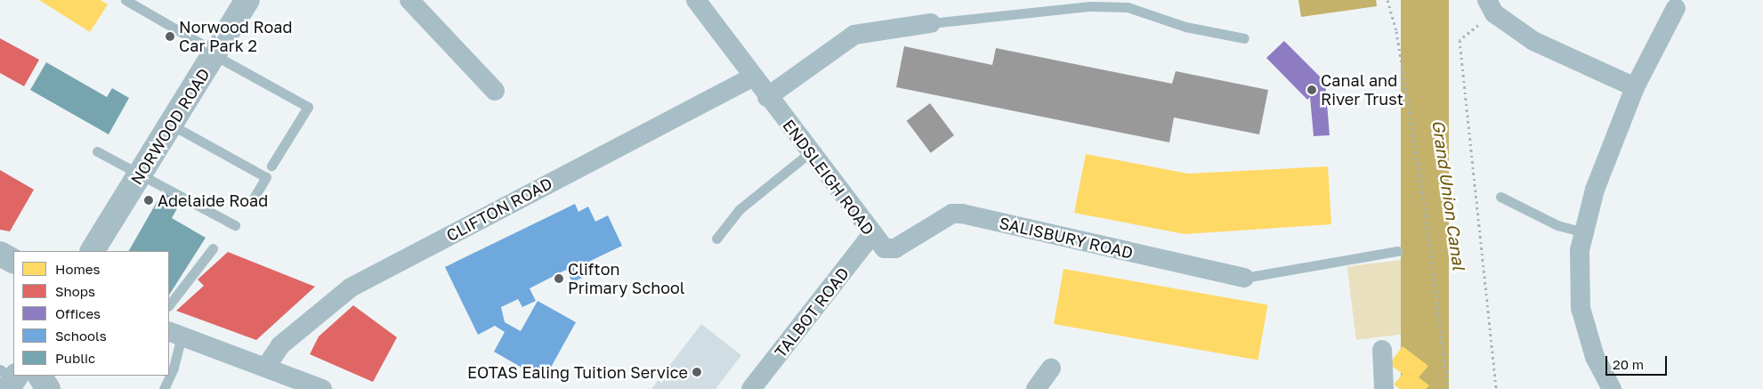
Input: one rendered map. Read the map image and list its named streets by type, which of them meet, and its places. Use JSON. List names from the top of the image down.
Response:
{
  "streets": {
    "street": [
      "NORWOOD ROAD",
      "ENDSLEIGH ROAD",
      "CLIFTON ROAD",
      "SALISBURY ROAD",
      "TALBOT ROAD"
    ]
  },
  "crossings": [
    ["ENDSLEIGH ROAD", "CLIFTON ROAD"],
    ["ENDSLEIGH ROAD", "SALISBURY ROAD"],
    ["ENDSLEIGH ROAD", "TALBOT ROAD"]
  ],
  "water": ["Grand Union Canal"],
  "places": [
    "Norwood Road Car Park 2",
    "Canal and River Trust",
    "Adelaide Road",
    "Clifton Primary School",
    "EOTAS Ealing Tuition Service"
  ],
  "legend": [
    "Homes",
    "Shops",
    "Offices",
    "Schools",
    "Public"
  ],
  "scale_bar": "20 m"
}
